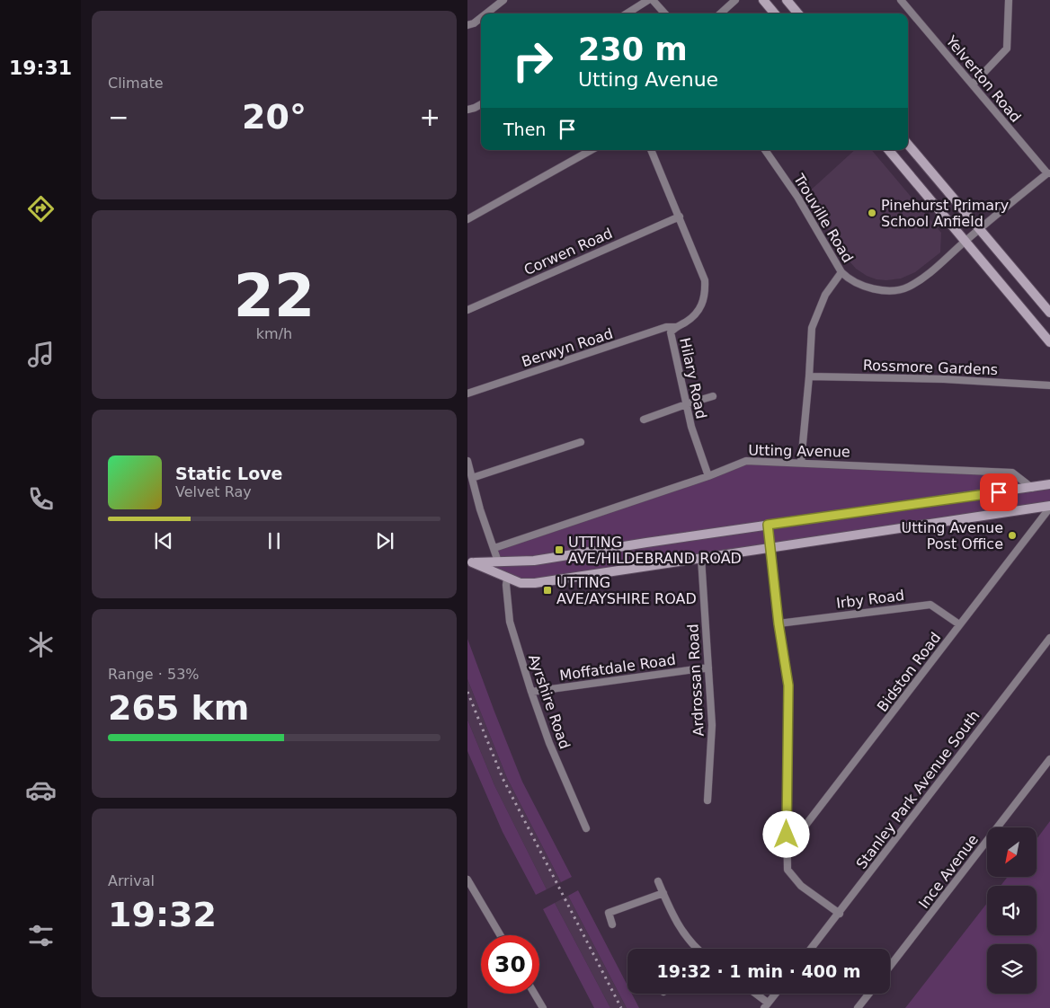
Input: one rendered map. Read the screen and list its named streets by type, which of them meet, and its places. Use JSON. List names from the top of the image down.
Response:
{
  "streets": {
    "street": [
      "Yelverton Road",
      "Trouville Road",
      "Corwen Road",
      "Berwyn Road",
      "Rossmore Gardens",
      "Hilary Road",
      "Utting Avenue",
      "Irby Road",
      "Moffatdale Road",
      "Bidston Road",
      "Ardrossan Road",
      "Ayrshire Road",
      "Stanley Park Avenue South",
      "Ince Avenue"
    ]
  },
  "crossings": [
    ["Yelverton Road", "Trouville Road"],
    ["Corwen Road", "Hilary Road"],
    ["Berwyn Road", "Hilary Road"],
    ["Hilary Road", "Utting Avenue"],
    ["Irby Road", "Bidston Road"],
    ["Moffatdale Road", "Ardrossan Road"],
    ["Moffatdale Road", "Ayrshire Road"]
  ],
  "places": {
    "other": ["Pinehurst Primary School Anfield", "Utting Avenue Post Office"],
    "transit": ["UTTING AVE/HILDEBRAND ROAD", "UTTING AVE/AYSHIRE ROAD"]
  },
  "north": "bottom left",
  "page": {
    "tabs": "19:31",
    "tile": [
      "Climate",
      ["22", "km/h"],
      ["Range · 53%", "265 km"],
      ["Arrival", "19:32"]
    ],
    "turn": ["230 m", "Utting Avenue"],
    "heat": ["−", "20°", "+"],
    "then": "Then",
    "song": ["Static Love", "Velvet Ray"],
    "limit": "30",
    "trip": "19:32 · 1 min · 400 m"
  }
}
